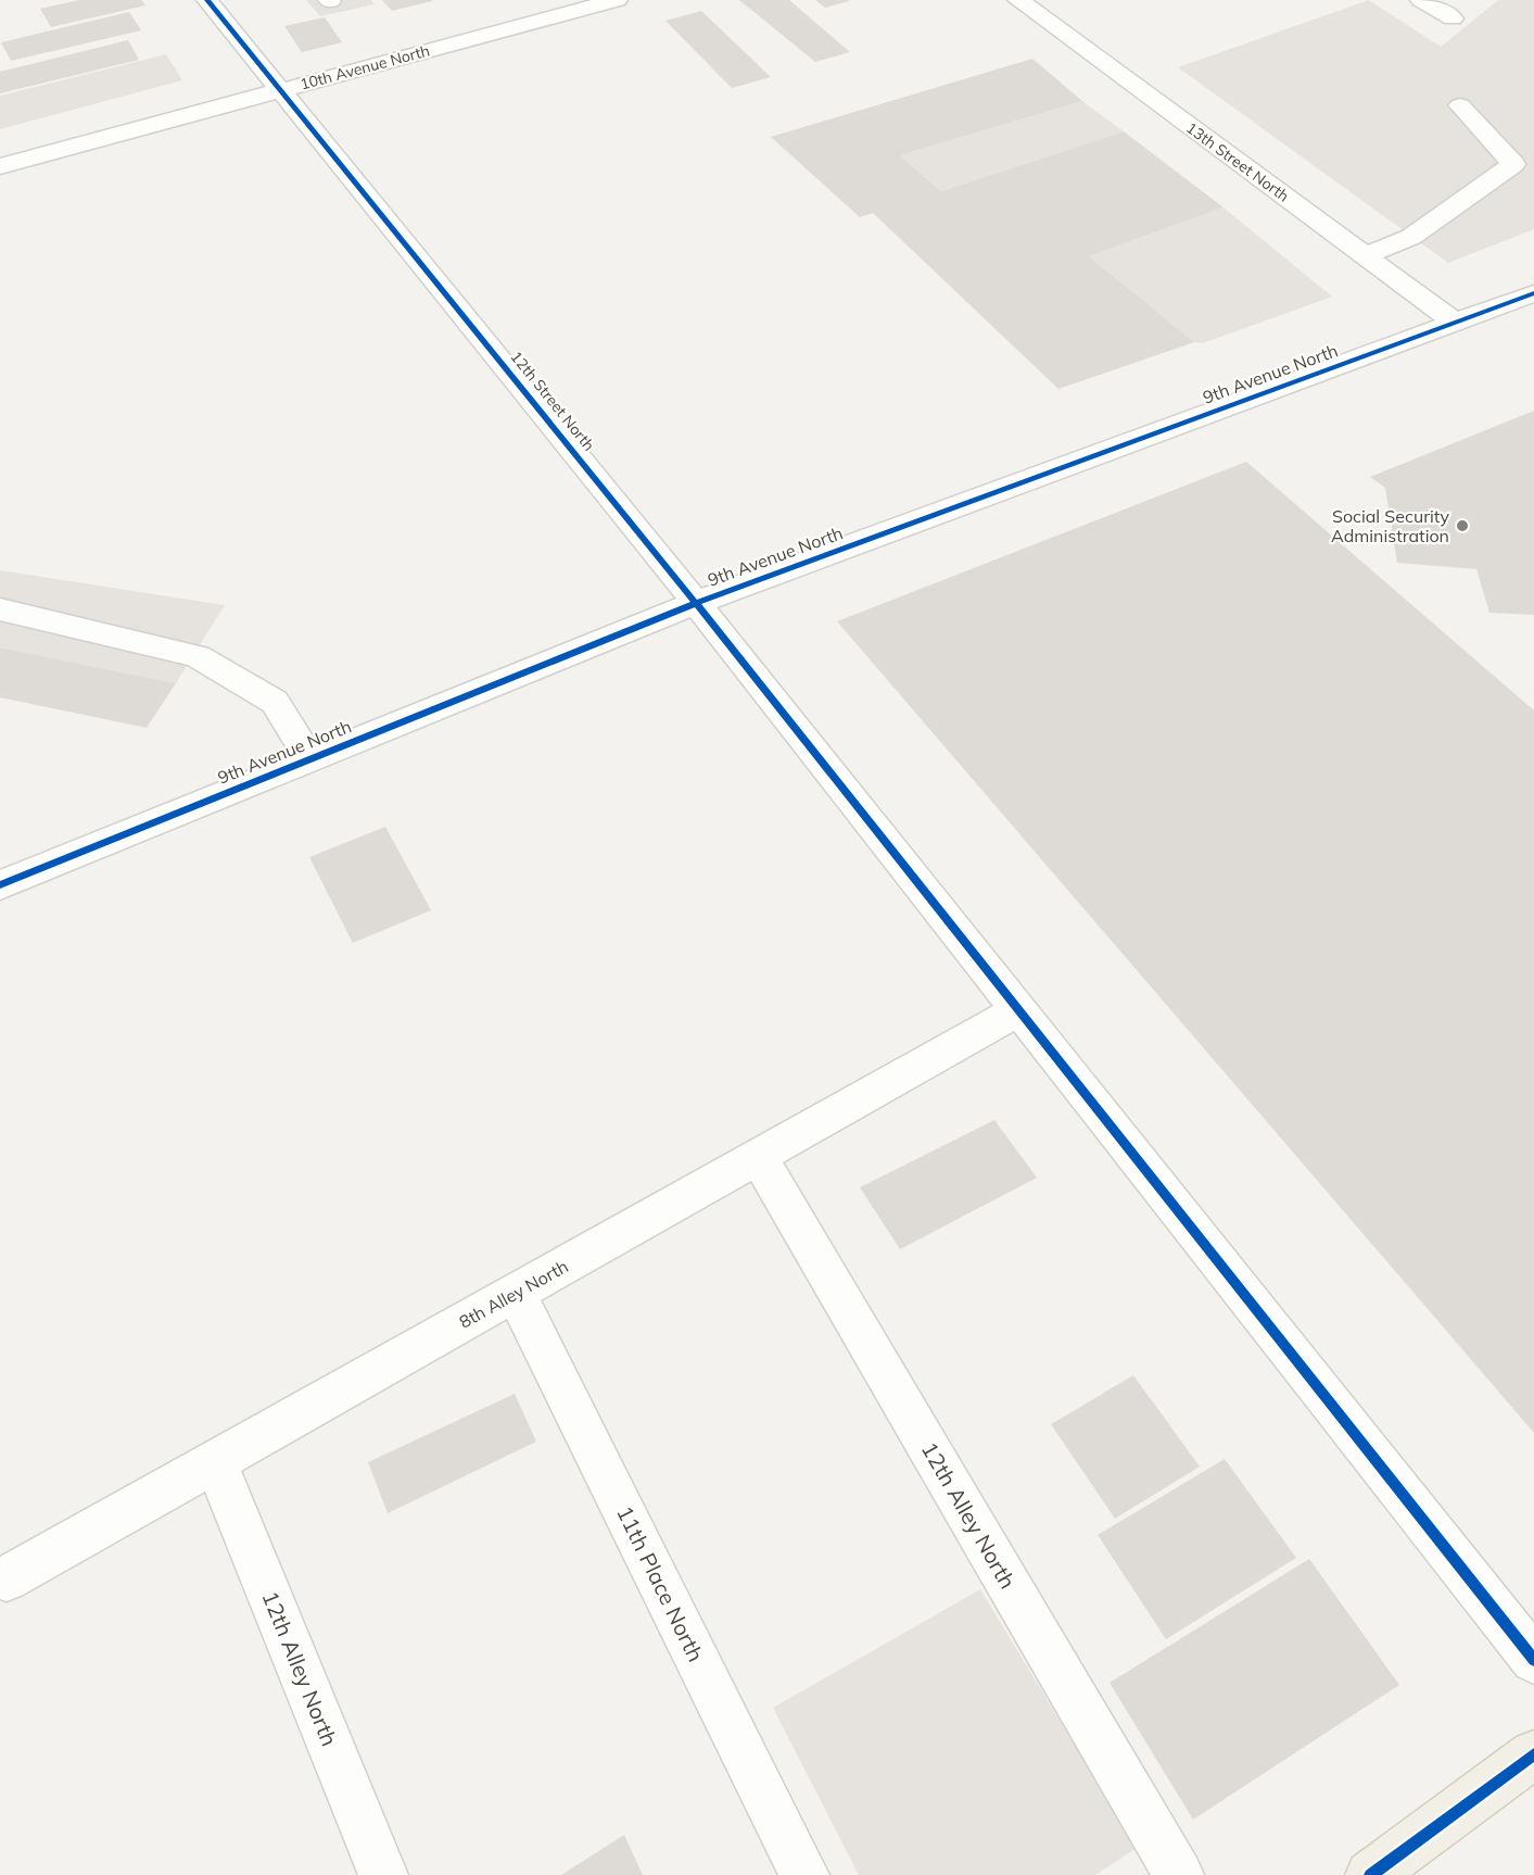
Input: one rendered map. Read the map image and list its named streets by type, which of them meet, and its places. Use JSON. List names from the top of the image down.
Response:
{
  "streets": {
    "street": [
      "10th Avenue North",
      "13th Street North",
      "9th Avenue North",
      "12th Street North",
      "8th Alley North",
      "12th Alley North",
      "11th Place North"
    ]
  },
  "crossings": [
    ["10th Avenue North", "12th Street North"],
    ["13th Street North", "9th Avenue North"],
    ["9th Avenue North", "12th Street North"],
    ["12th Street North", "8th Alley North"],
    ["8th Alley North", "12th Alley North"],
    ["8th Alley North", "11th Place North"]
  ],
  "places": ["Social Security Administration"]
}
